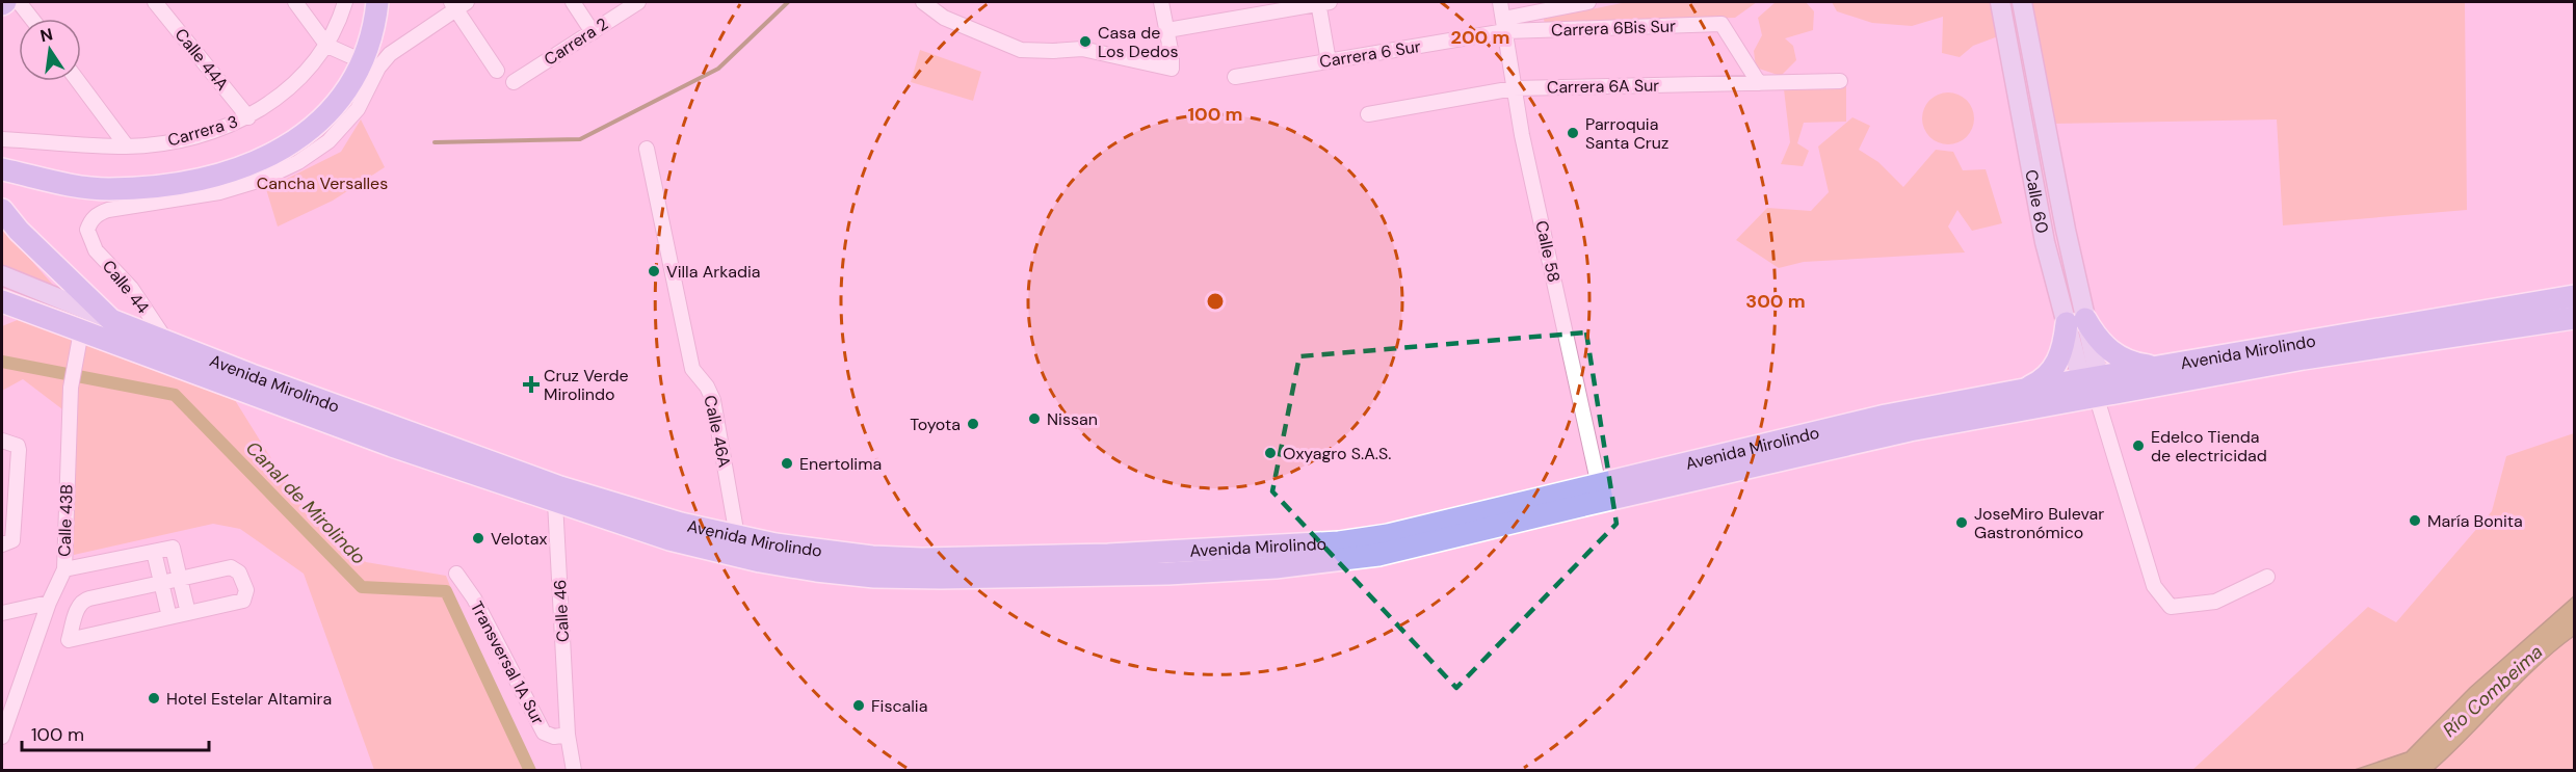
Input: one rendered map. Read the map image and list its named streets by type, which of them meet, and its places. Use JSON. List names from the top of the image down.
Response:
{
  "streets": {
    "main road": ["Calle 60", "Avenida Mirolindo"],
    "street": [
      "Carrera 6Bis Sur",
      "Carrera 2",
      "Carrera 6 Sur",
      "Calle 44A",
      "Carrera 6A Sur",
      "Carrera 3",
      "Calle 58",
      "Calle 44",
      "Calle 46A",
      "Calle 43B",
      "Calle 46",
      "Transversal 1A Sur"
    ]
  },
  "crossings": [
    ["Carrera 6Bis Sur", "Carrera 6 Sur"],
    ["Carrera 6Bis Sur", "Carrera 6A Sur"],
    ["Carrera 6Bis Sur", "Calle 58"],
    ["Carrera 6 Sur", "Calle 58"],
    ["Calle 44A", "Carrera 3"],
    ["Carrera 6A Sur", "Calle 58"],
    ["Calle 60", "Avenida Mirolindo"],
    ["Calle 58", "Avenida Mirolindo"],
    ["Calle 44", "Avenida Mirolindo"],
    ["Avenida Mirolindo", "Calle 46A"],
    ["Avenida Mirolindo", "Calle 43B"],
    ["Avenida Mirolindo", "Calle 46"],
    ["Calle 46", "Transversal 1A Sur"]
  ],
  "water": ["Canal de Mirolindo", "Río Combeima"],
  "parks": ["Cancha Versalles"],
  "places": {
    "other": [
      "Casa de Los Dedos",
      "Parroquia Santa Cruz",
      "Villa Arkadia",
      "Nissan",
      "Toyota",
      "Edelco Tienda de electricidad",
      "Oxyagro S.A.S.",
      "Enertolima",
      "María Bonita",
      "JoseMiro Bulevar Gastronómico",
      "Velotax",
      "Hotel Estelar Altamira",
      "Fiscalia"
    ],
    "health": ["Cruz Verde Mirolindo"]
  },
  "scale_bar": "100 m",
  "north": "top",
  "rings": ["200 m", "100 m", "300 m"]
}
